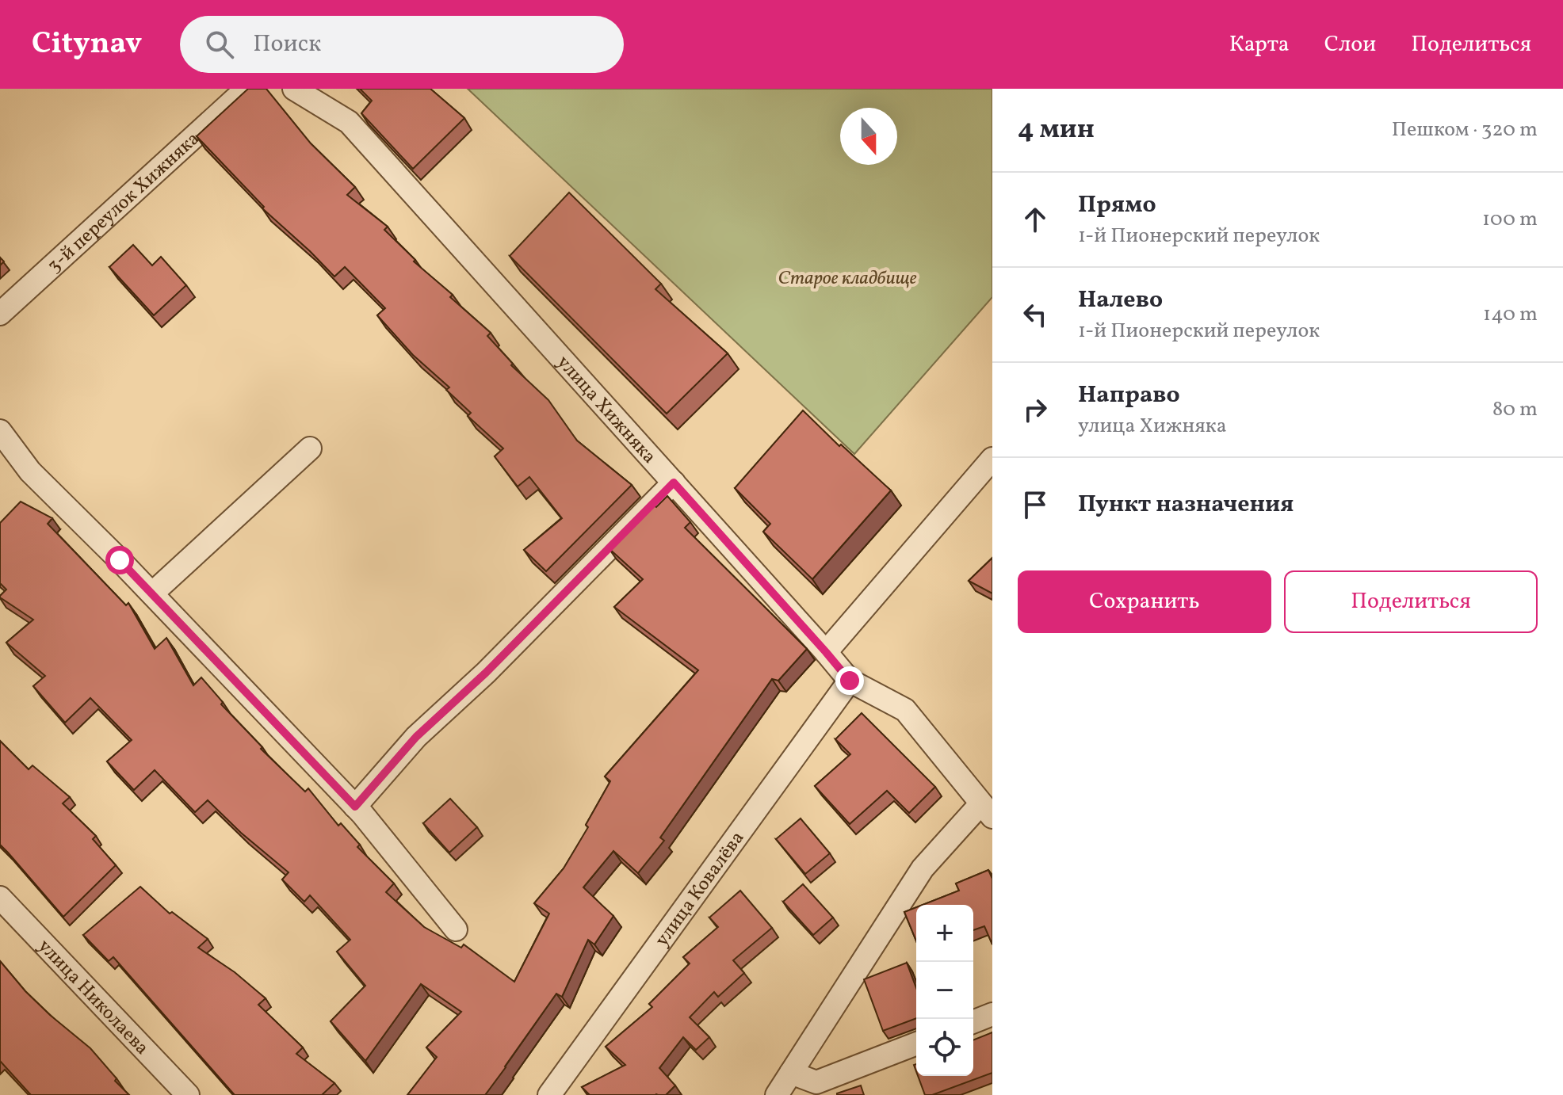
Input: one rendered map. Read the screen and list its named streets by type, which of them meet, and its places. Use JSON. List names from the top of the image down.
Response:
{
  "streets": {
    "street": [
      "3-й переулок Хижняка",
      "улица Хижняка",
      "улица Ковалёва",
      "улица Николаева"
    ]
  },
  "crossings": [
    ["улица Хижняка", "улица Ковалёва"]
  ],
  "parks": ["Старое кладбище"],
  "north": "bottom",
  "page": {
    "header": "Citynav",
    "search": "Поиск",
    "nav": ["Карта", "Слои", "Поделиться"],
    "heading": ["4 мин", "Пешком · 320 m"],
    "list": [
      ["Прямо", "1-й Пионерский переулок", "100 m"],
      ["Налево", "1-й Пионерский переулок", "140 m"],
      ["Направо", "улица Хижняка", "80 m"],
      "Пункт назначения"
    ],
    "buttons": ["Сохранить", "Поделиться"],
    "map_buttons": ["+", "−"]
  }
}
